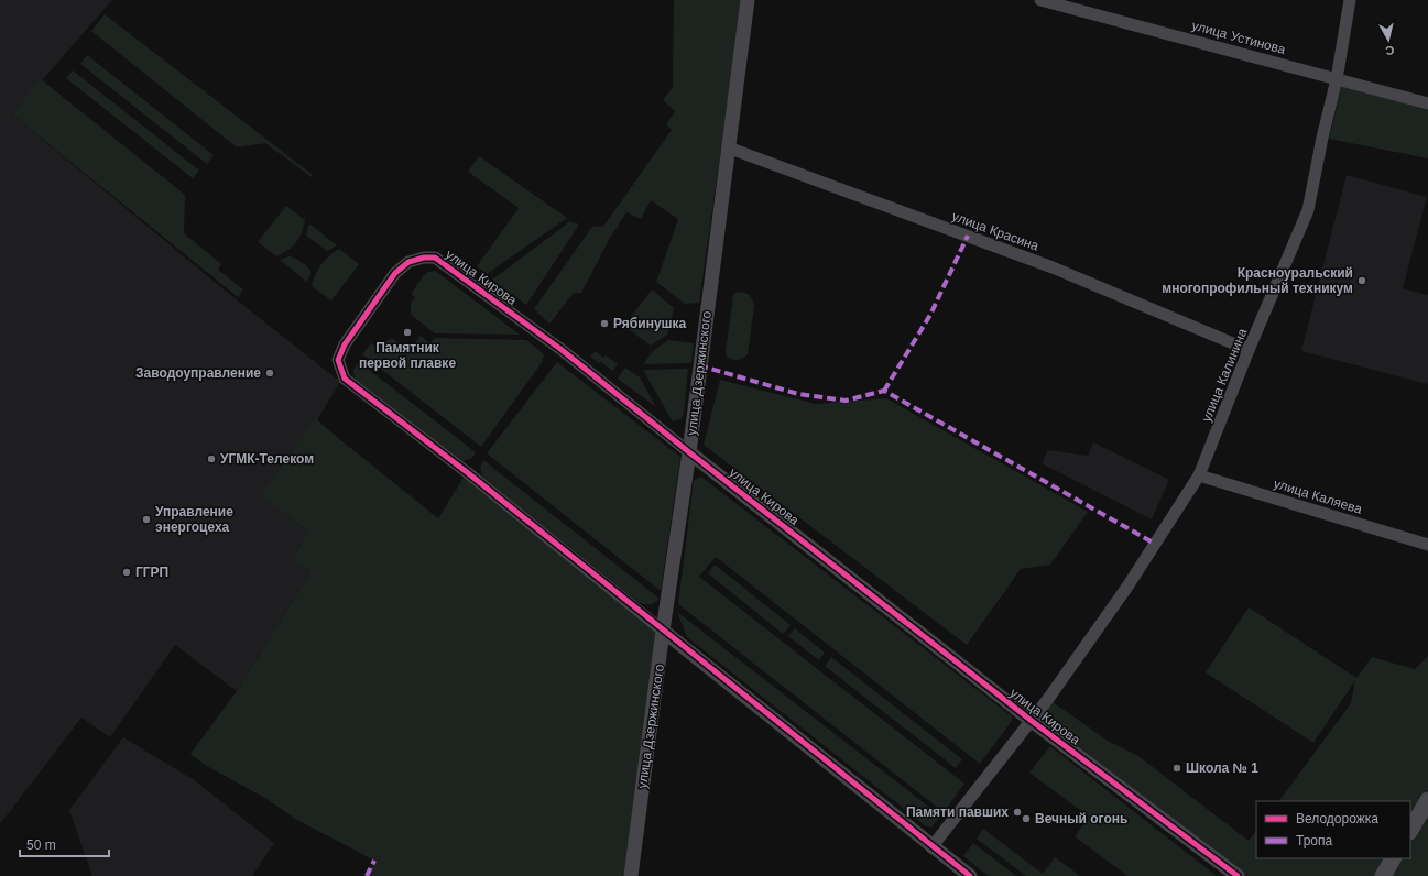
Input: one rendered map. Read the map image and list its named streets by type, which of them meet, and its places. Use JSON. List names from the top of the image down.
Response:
{
  "streets": {
    "street": [
      "улица Устинова",
      "улица Красина",
      "улица Кирова",
      "улица Дзержинского",
      "улица Калинина",
      "улица Каляева"
    ]
  },
  "crossings": [
    ["улица Устинова", "улица Калинина"],
    ["улица Красина", "улица Дзержинского"],
    ["улица Красина", "улица Калинина"],
    ["улица Кирова", "улица Дзержинского"],
    ["улица Кирова", "улица Калинина"],
    ["улица Калинина", "улица Каляева"]
  ],
  "places": [
    "Красноуральский многопрофильный техникум",
    "Рябинушка",
    "Памятник первой плавке",
    "Заводоуправление",
    "УГМК-Телеком",
    "Управление энергоцеха",
    "ГГРП",
    "Школа № 1",
    "Памяти павших",
    "Вечный огонь"
  ],
  "legend": ["Велодорожка", "Тропа"],
  "scale_bar": "50 m",
  "north": "bottom"
}
